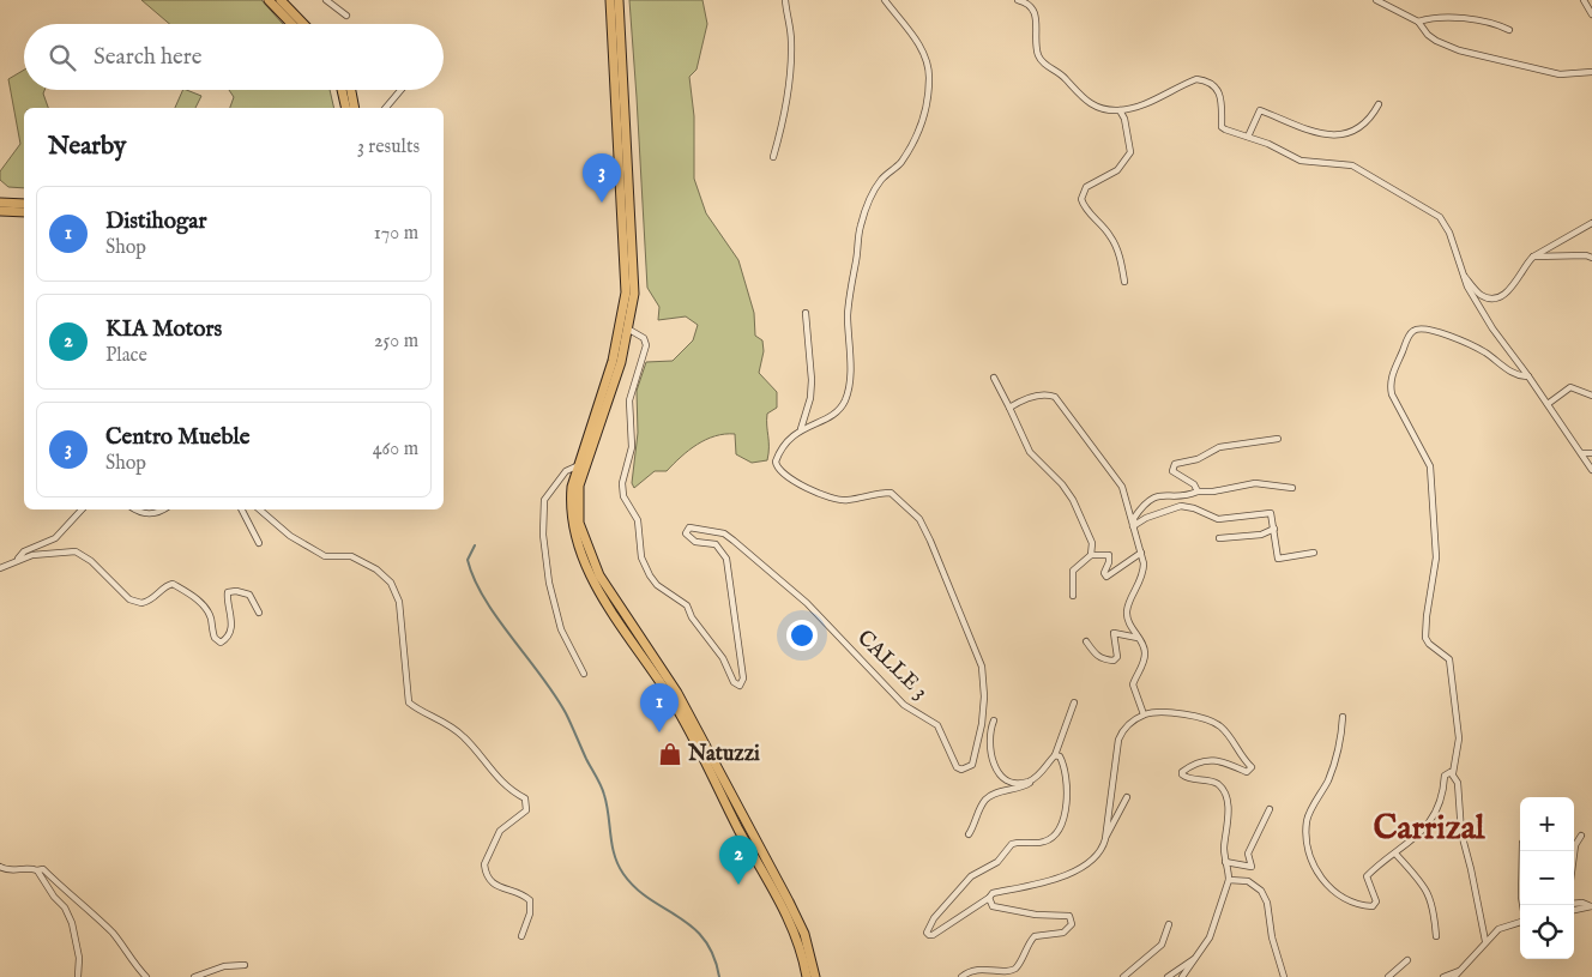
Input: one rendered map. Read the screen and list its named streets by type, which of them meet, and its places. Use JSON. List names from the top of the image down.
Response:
{
  "streets": {
    "street": ["CALLE 3"]
  },
  "districts": ["Carrizal"],
  "places": {
    "shop": ["Natuzzi"]
  },
  "page": {
    "search": "Search here",
    "heading": ["Nearby", "3 results"],
    "pins": ["3", "1", "2"],
    "list": [
      {
        "mark": "1",
        "name": "Distihogar",
        "note": "Shop",
        "value": "170 m"
      },
      {
        "mark": "2",
        "name": "KIA Motors",
        "note": "Place",
        "value": "250 m"
      },
      {
        "mark": "3",
        "name": "Centro Mueble",
        "note": "Shop",
        "value": "460 m"
      }
    ],
    "map_buttons": ["+", "−"]
  }
}
